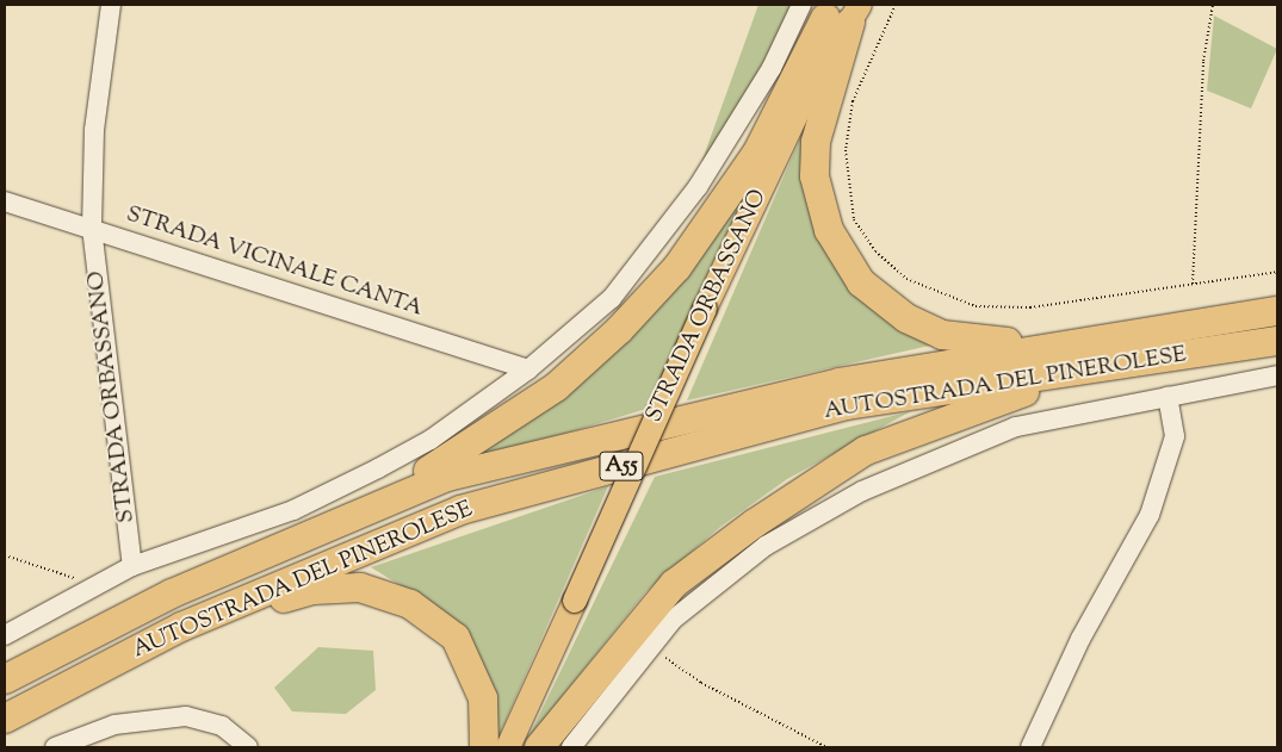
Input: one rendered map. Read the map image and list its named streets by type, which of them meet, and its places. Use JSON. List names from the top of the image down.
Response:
{
  "streets": {
    "highway": ["AUTOSTRADA DEL PINEROLESE", "A55"],
    "main road": ["STRADA ORBASSANO"],
    "street": ["STRADA VICINALE CANTA"]
  },
  "crossings": [
    ["STRADA VICINALE CANTA", "STRADA ORBASSANO"]
  ]
}
